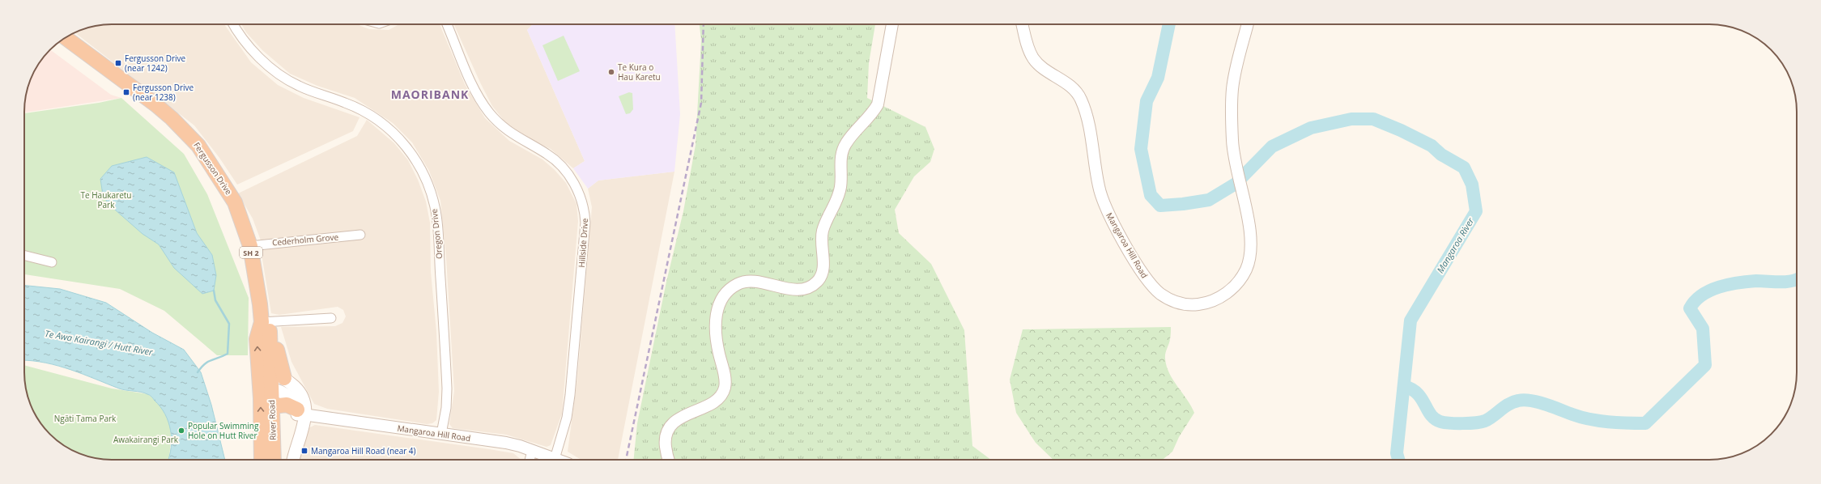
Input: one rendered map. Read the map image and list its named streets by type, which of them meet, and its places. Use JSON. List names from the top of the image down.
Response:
{
  "streets": {
    "highway": ["Fergusson Drive", "SH 2", "River Road"],
    "street": [
      "Oregon Drive",
      "Cederholm Grove",
      "Hillside Drive",
      "Mangaroa Hill Road"
    ]
  },
  "crossings": [
    ["Fergusson Drive", "Cederholm Grove"],
    ["Fergusson Drive", "River Road"],
    ["Oregon Drive", "Mangaroa Hill Road"],
    ["Hillside Drive", "Mangaroa Hill Road"]
  ],
  "districts": ["MAORIBANK"],
  "water": ["Mangaroa River", "Te Awa Kairangi / Hutt River"],
  "parks": ["Te Haukaretu Park", "Ngāti Tama Park", "Awakairangi Park"],
  "places": {
    "transit": ["Fergusson Drive (near 1242)", "Fergusson Drive (near 1238)", "Mangaroa Hill Road (near 4)"],
    "other": ["Te Kura o Hau Karetu", "Popular Swimming Hole on Hutt River"]
  }
}
